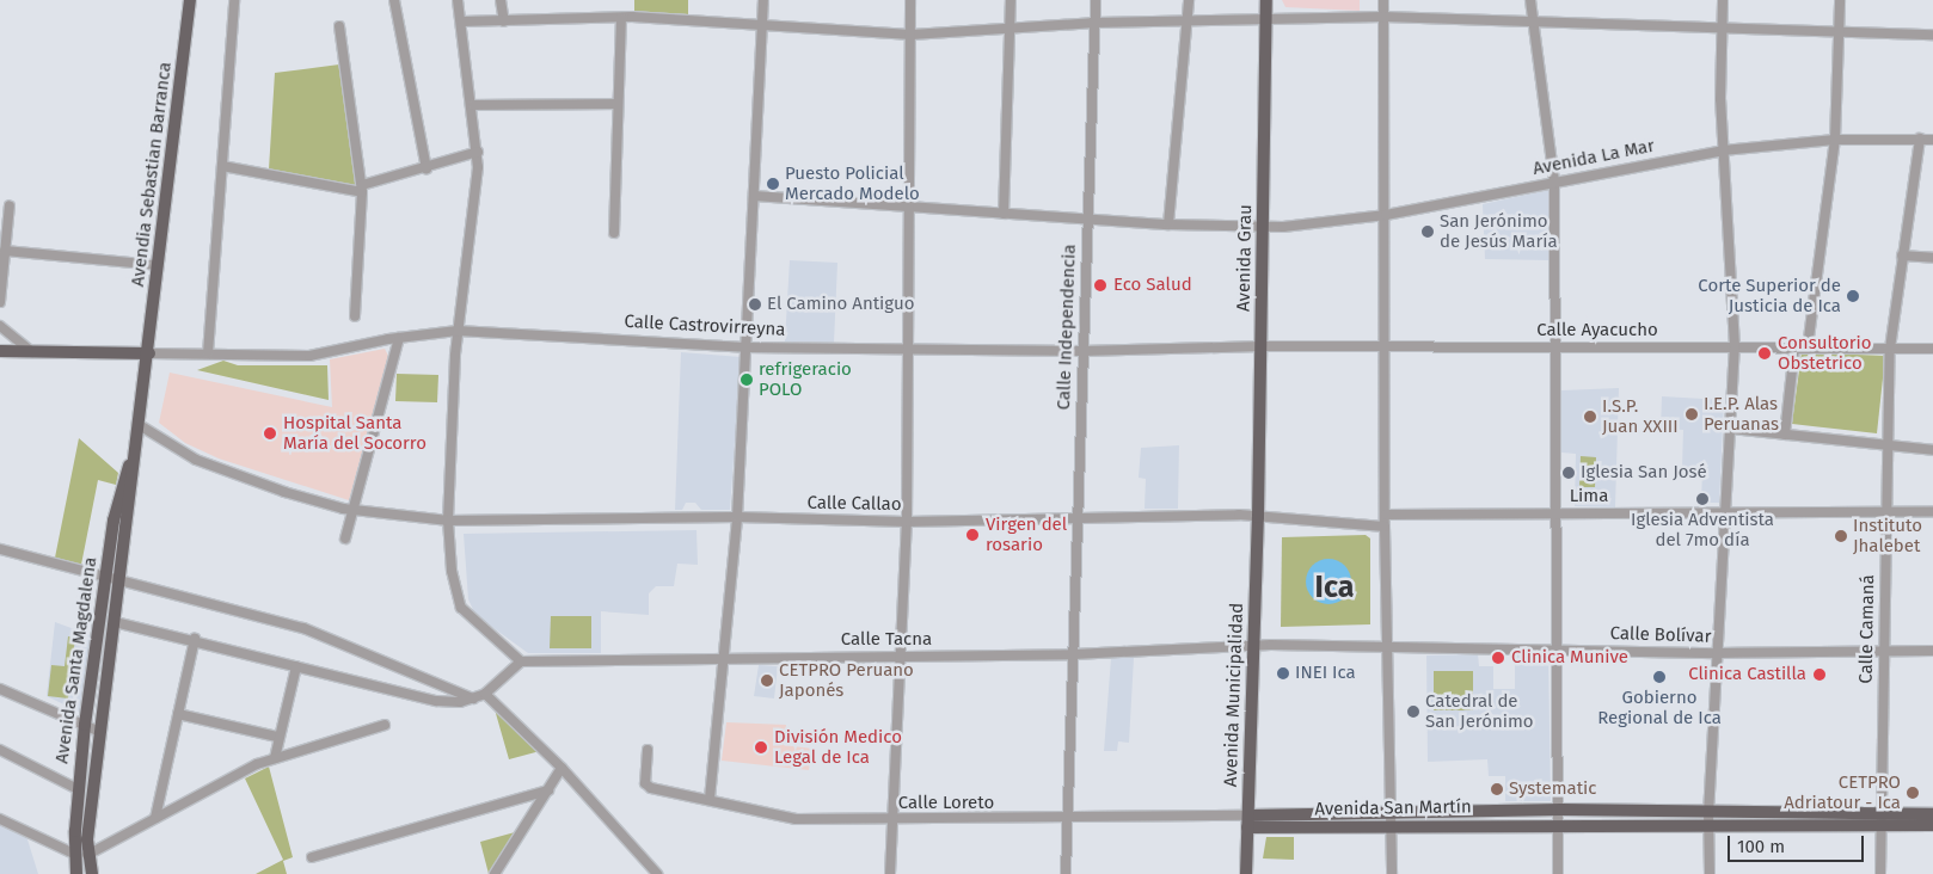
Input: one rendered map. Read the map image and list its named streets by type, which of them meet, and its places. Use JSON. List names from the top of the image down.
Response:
{
  "streets": {
    "main road": [
      "Avendia Sebastian Barranca",
      "Avenida Grau",
      "Avenida Santa Magdalena",
      "Avenida Municipalidad",
      "Avenida San Martín"
    ],
    "street": [
      "Avenida La Mar",
      "Calle Castrovirreyna",
      "Calle Independencia",
      "Calle Ayacucho",
      "Lima",
      "Calle Callao",
      "Calle Camaná",
      "Calle Bolívar",
      "Calle Tacna",
      "Calle Loreto"
    ]
  },
  "crossings": [
    ["Avenida La Mar", "Avenida Grau"],
    ["Avenida La Mar", "Calle Independencia"],
    ["Avenida La Mar", "Calle Camaná"],
    ["Avendia Sebastian Barranca", "Calle Castrovirreyna"],
    ["Avendia Sebastian Barranca", "Avenida Santa Magdalena"],
    ["Avenida Grau", "Calle Castrovirreyna"],
    ["Avenida Grau", "Calle Ayacucho"],
    ["Avenida Grau", "Calle Callao"],
    ["Avenida Grau", "Avenida Municipalidad"],
    ["Calle Castrovirreyna", "Calle Independencia"],
    ["Calle Castrovirreyna", "Calle Ayacucho"],
    ["Calle Castrovirreyna", "Avenida Santa Magdalena"],
    ["Calle Independencia", "Calle Callao"],
    ["Calle Independencia", "Calle Tacna"],
    ["Calle Independencia", "Calle Loreto"],
    ["Calle Ayacucho", "Calle Camaná"],
    ["Lima", "Calle Camaná"],
    ["Calle Callao", "Avenida Santa Magdalena"],
    ["Calle Callao", "Avenida Municipalidad"],
    ["Calle Camaná", "Calle Bolívar"],
    ["Calle Camaná", "Avenida San Martín"],
    ["Calle Bolívar", "Calle Tacna"],
    ["Calle Bolívar", "Avenida Municipalidad"],
    ["Calle Tacna", "Avenida Municipalidad"],
    ["Avenida Municipalidad", "Calle Loreto"],
    ["Avenida Municipalidad", "Avenida San Martín"],
    ["Calle Loreto", "Avenida San Martín"]
  ],
  "districts": ["Ica"],
  "places": [
    "Puesto Policial Mercado Modelo",
    "San Jerónimo de Jesús María",
    "Eco Salud",
    "Corte Superior de Justicia de Ica",
    "El Camino Antiguo",
    "Consultorio Obstetrico",
    "refrigeracio POLO",
    "I.E.P. Alas Peruanas",
    "I.S.P. Juan XXIII",
    "Hospital Santa María del Socorro",
    "Iglesia San José",
    "Iglesia Adventista del 7mo día",
    "Virgen del rosario",
    "Instituto Jhalebet",
    "Clinica Munive",
    "INEI Ica",
    "Clinica Castilla",
    "Gobierno Regional de Ica",
    "CETPRO Peruano Japonés",
    "Catedral de San Jerónimo",
    "División Medico Legal de Ica",
    "Systematic",
    "CETPRO Adriatour - Ica"
  ],
  "scale_bar": "100 m"
}
